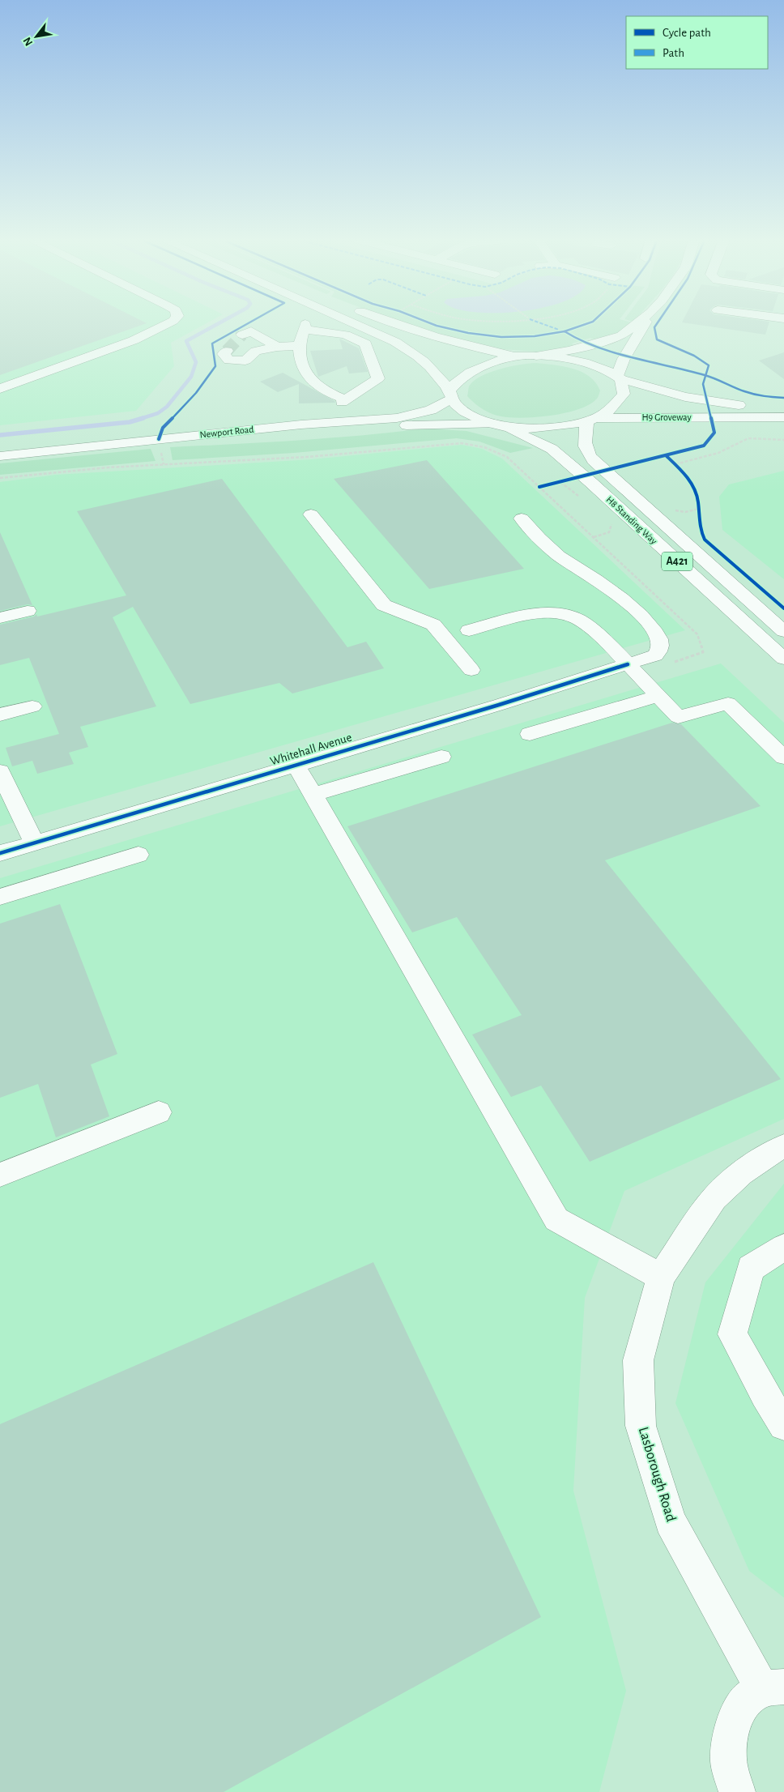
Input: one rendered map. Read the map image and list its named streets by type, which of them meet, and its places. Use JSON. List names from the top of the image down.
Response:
{
  "streets": {
    "main road": [
      "H9 Groveway",
      "Newport Road",
      "H8 Standing Way",
      "A421",
      "Whitehall Avenue",
      "Lasborough Road"
    ]
  },
  "crossings": [
    ["H9 Groveway", "Newport Road"],
    ["H9 Groveway", "H8 Standing Way"],
    ["Newport Road", "H8 Standing Way"]
  ],
  "legend": ["Cycle path", "Path"],
  "north": "bottom left"
}
